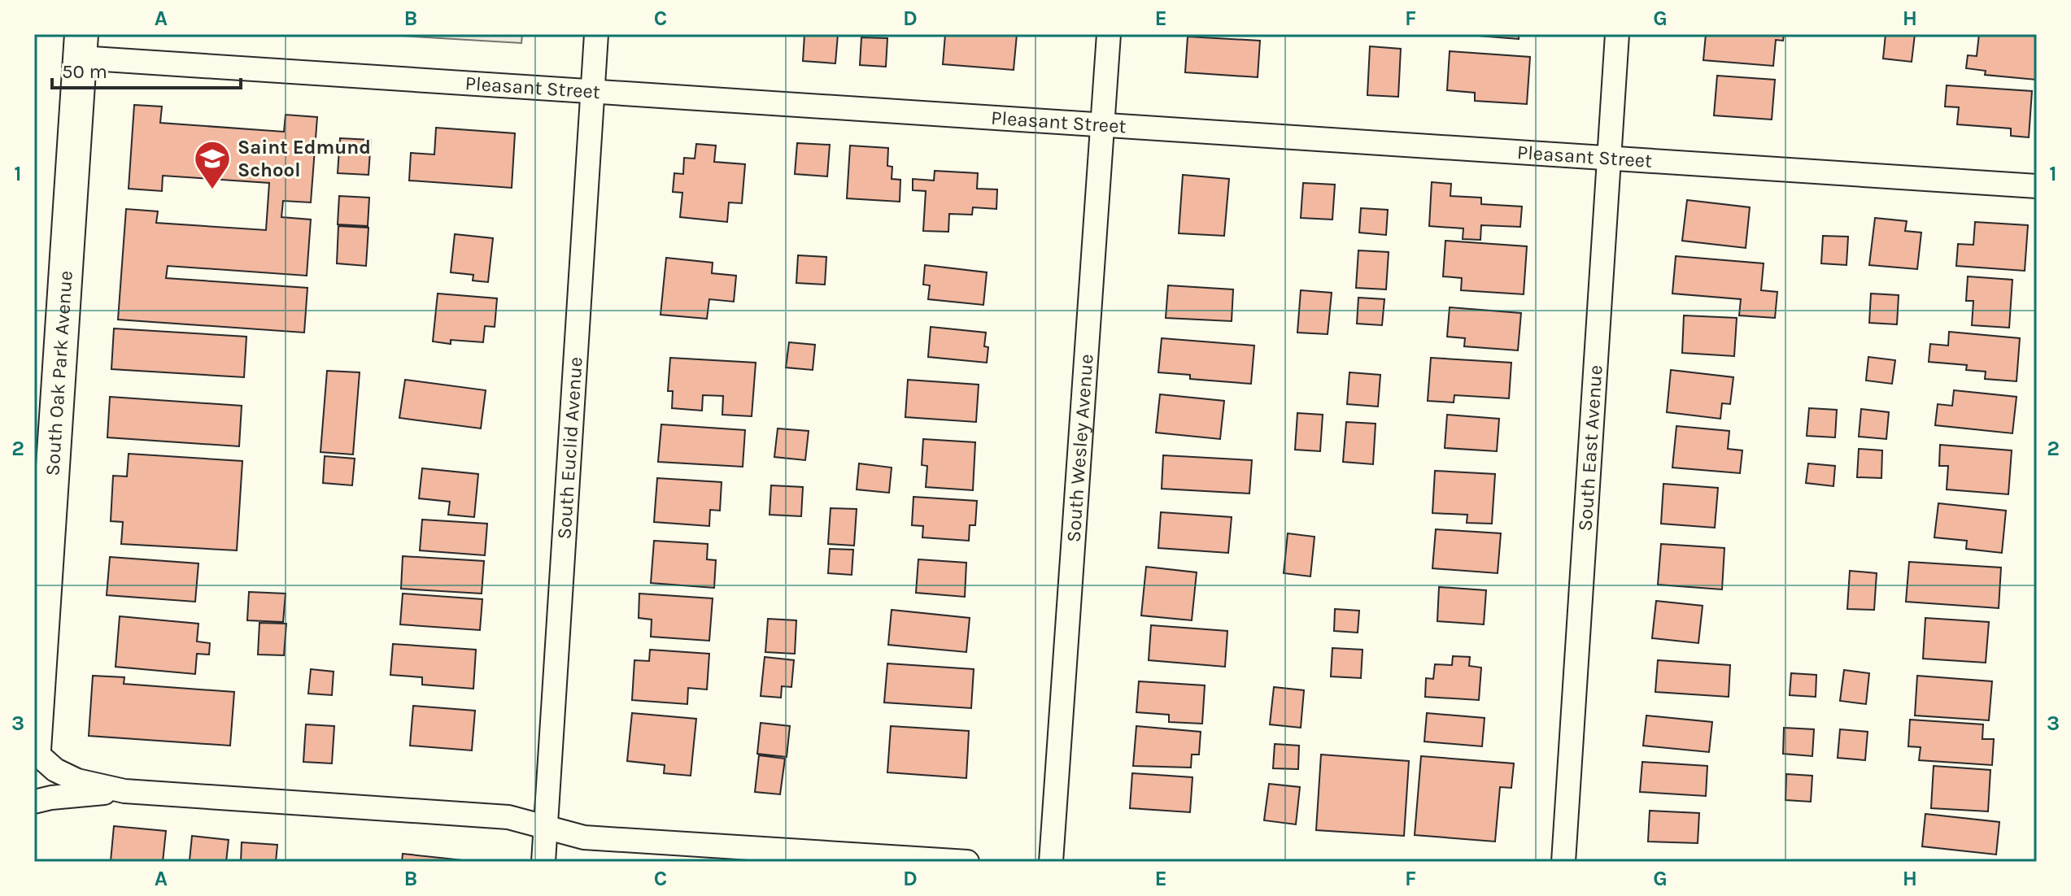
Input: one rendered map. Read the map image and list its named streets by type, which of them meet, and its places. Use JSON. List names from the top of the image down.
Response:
{
  "streets": {
    "street": [
      "Pleasant Street",
      "South Oak Park Avenue",
      "South Euclid Avenue",
      "South Wesley Avenue",
      "South East Avenue"
    ]
  },
  "crossings": [
    ["Pleasant Street", "South Oak Park Avenue"],
    ["Pleasant Street", "South Euclid Avenue"],
    ["Pleasant Street", "South Wesley Avenue"],
    ["Pleasant Street", "South East Avenue"]
  ],
  "places": {
    "school or university": ["Saint Edmund School"]
  },
  "scale_bar": "50 m",
  "grid": {
    "columns": [
      "A",
      "B",
      "C",
      "D",
      "E",
      "F",
      "G",
      "H"
    ],
    "rows": ["1", "2", "3"]
  }
}
